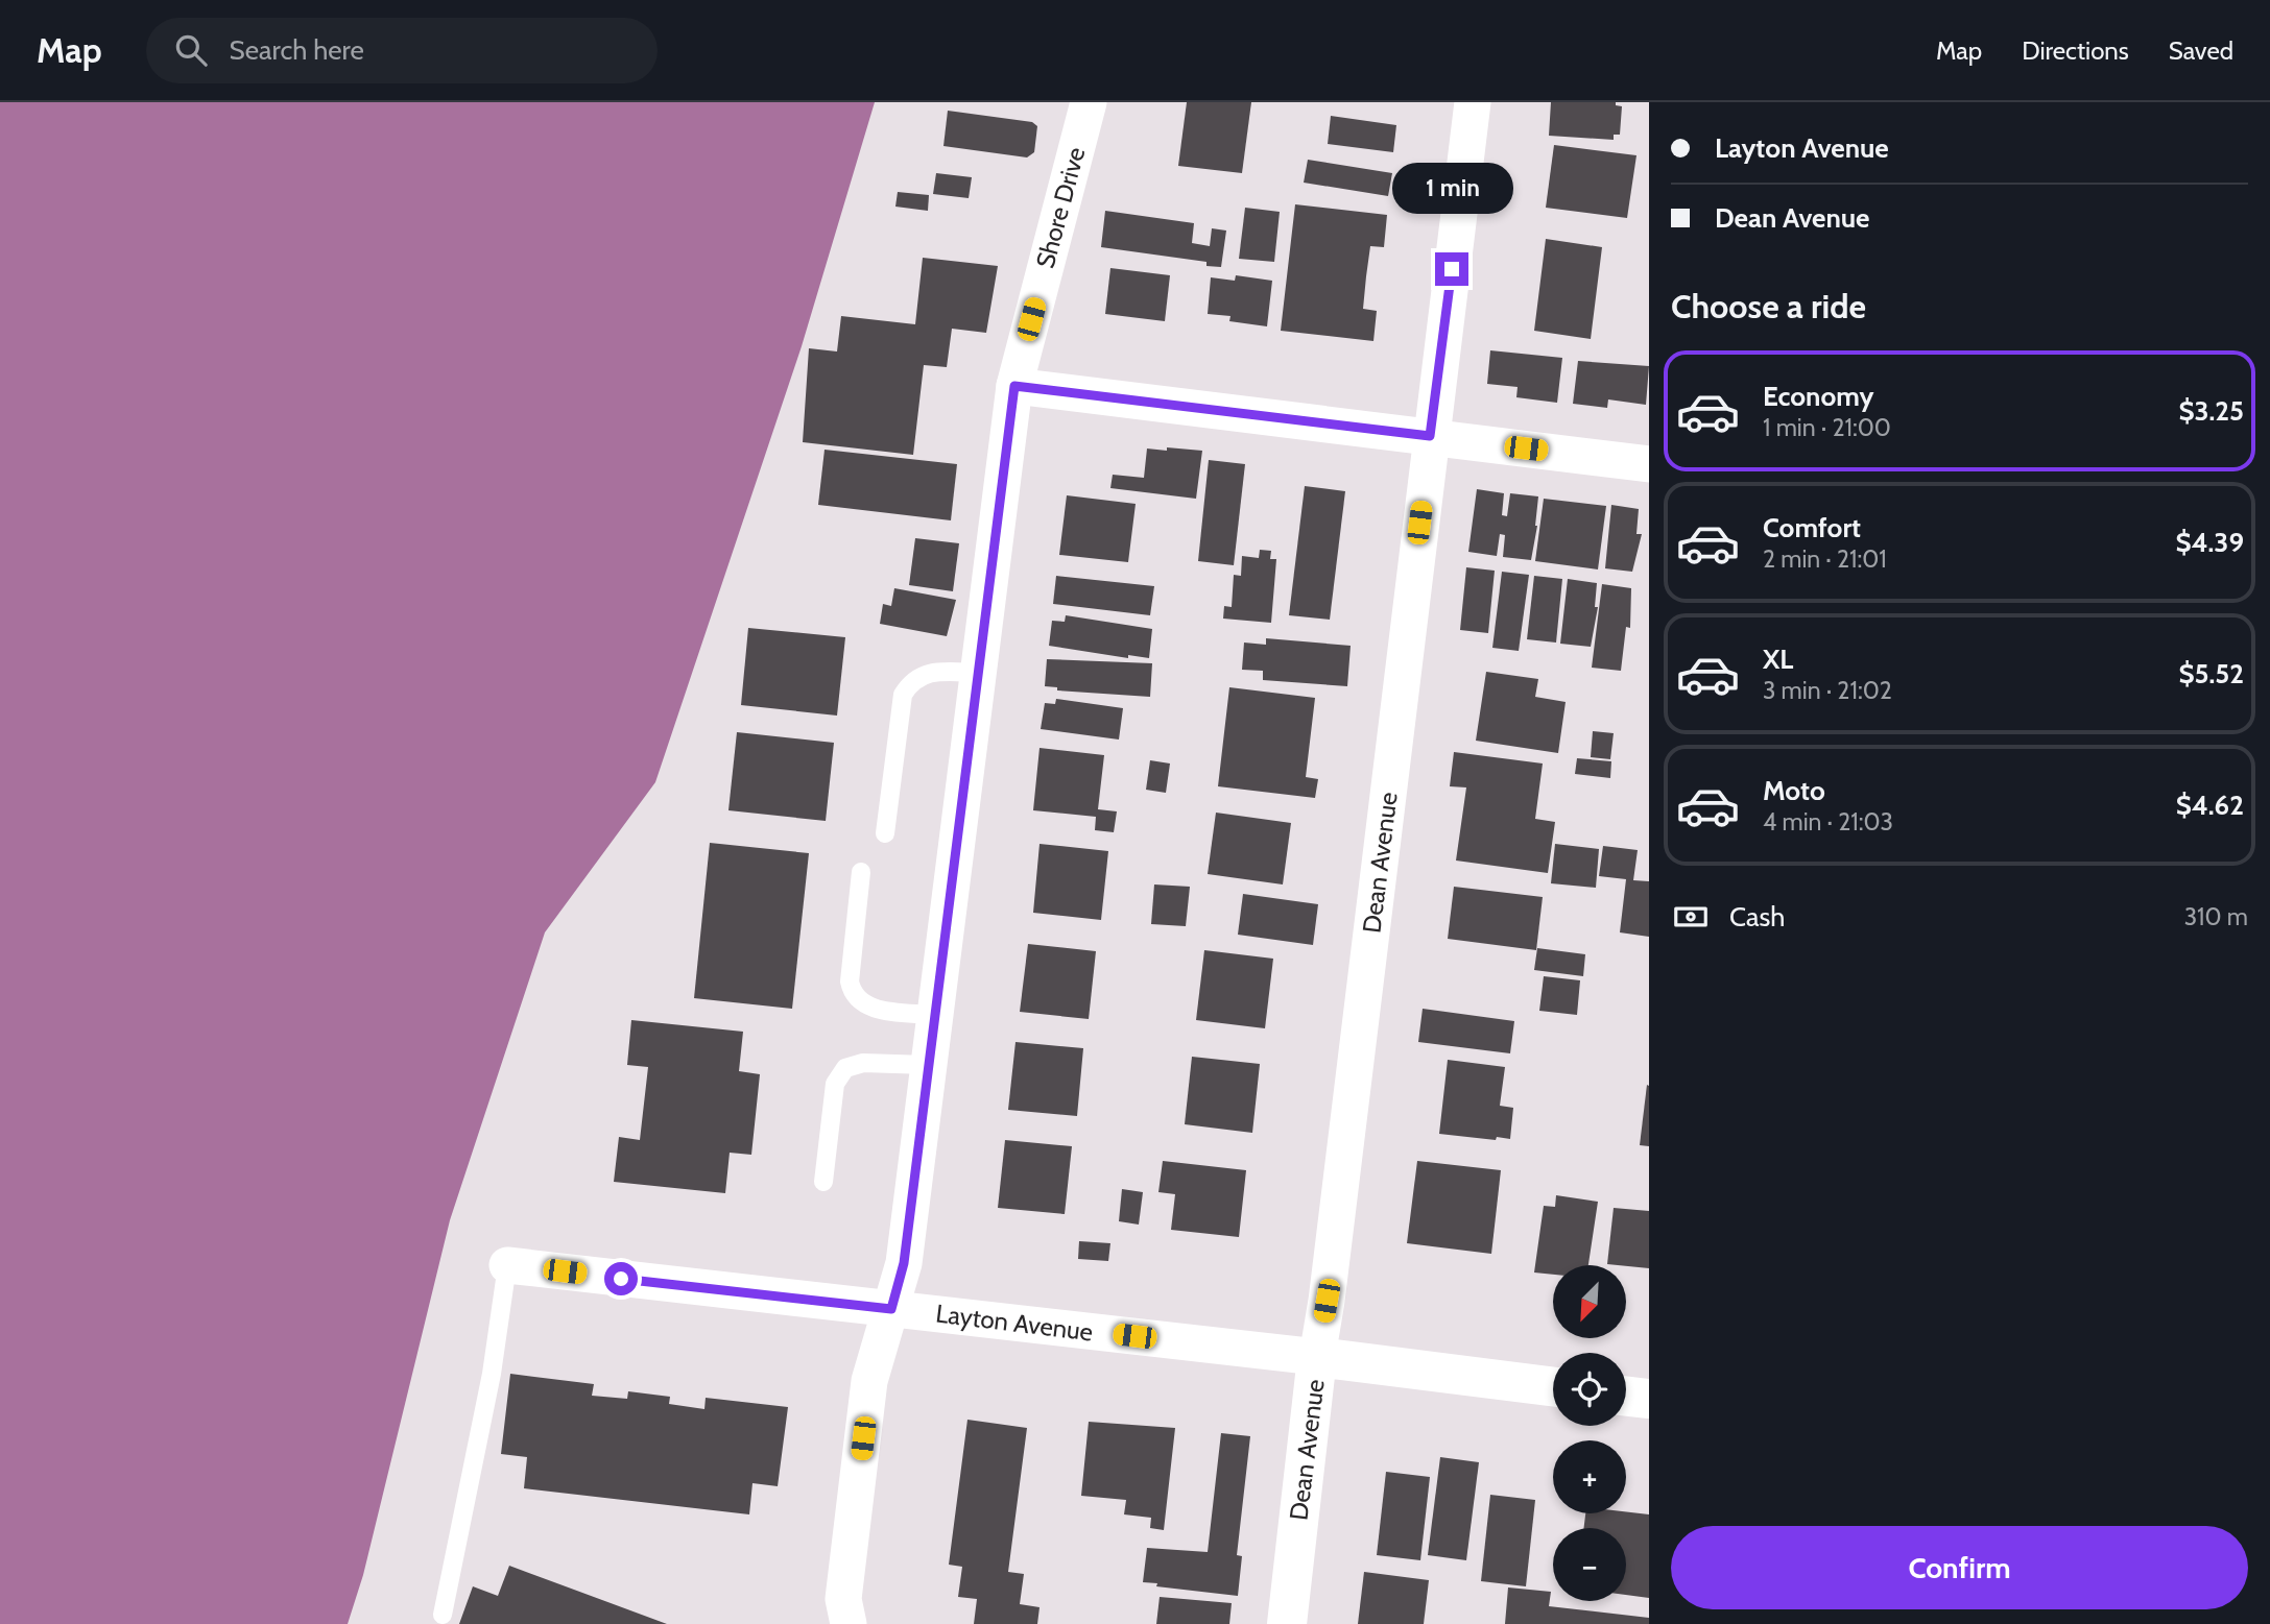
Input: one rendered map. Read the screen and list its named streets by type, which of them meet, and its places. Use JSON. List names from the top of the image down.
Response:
{
  "streets": {
    "street": ["Shore Drive", "Dean Avenue", "Layton Avenue"]
  },
  "crossings": [
    ["Shore Drive", "Layton Avenue"],
    ["Dean Avenue", "Layton Avenue"]
  ],
  "north": "bottom left",
  "page": {
    "header": "Map",
    "search": "Search here",
    "nav": ["Map", "Directions", "Saved"],
    "banner": ["Layton Avenue", "Dean Avenue"],
    "bubble": "1 min",
    "heading": "Choose a ride",
    "list": [
      {
        "name": "Economy",
        "note": "1 min · 21:00",
        "value": "$3.25"
      },
      {
        "name": "Comfort",
        "note": "2 min · 21:01",
        "value": "$4.39"
      },
      {
        "name": "XL",
        "note": "3 min · 21:02",
        "value": "$5.52"
      },
      {
        "name": "Moto",
        "note": "4 min · 21:03",
        "value": "$4.62"
      }
    ],
    "pay": ["Cash", "310 m"],
    "map_buttons": ["+", "−"],
    "buttons": "Confirm"
  }
}
